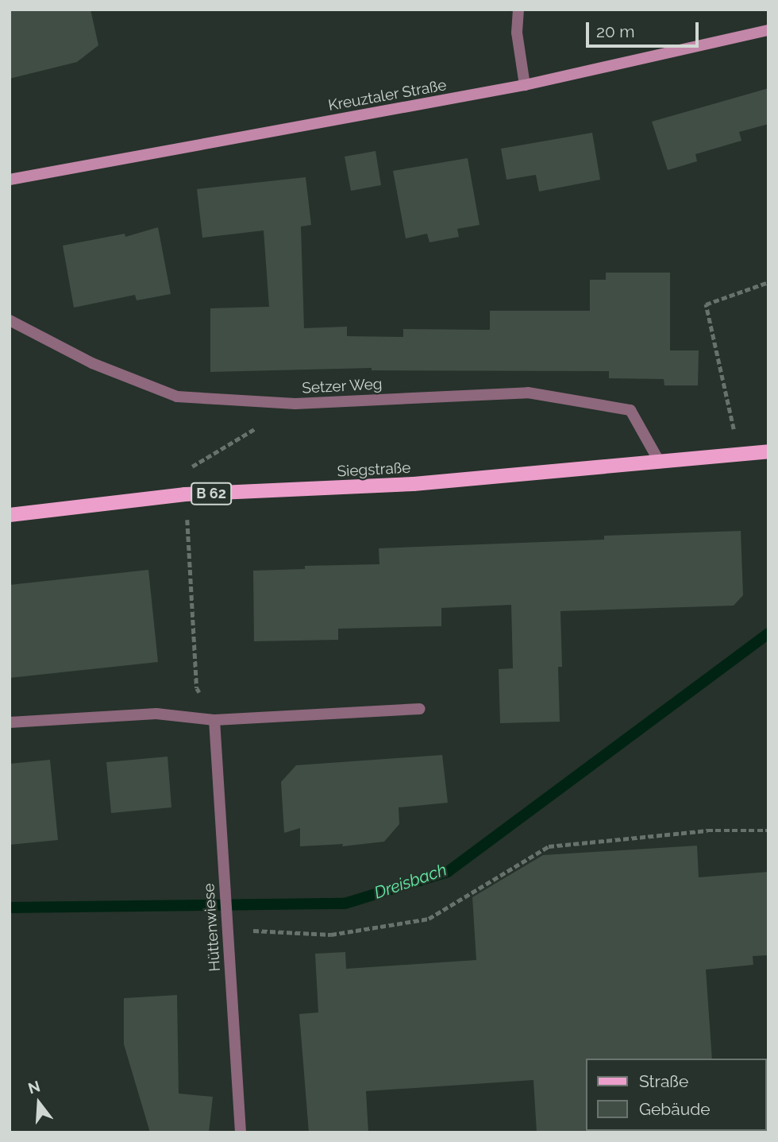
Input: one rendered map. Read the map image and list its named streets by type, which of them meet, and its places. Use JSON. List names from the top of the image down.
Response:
{
  "streets": {
    "main road": ["Siegstraße", "B 62"],
    "street": ["Kreuztaler Straße", "Setzer Weg", "Hüttenwiese"]
  },
  "crossings": [
    ["Setzer Weg", "Siegstraße"]
  ],
  "water": ["Dreisbach"],
  "legend": ["Straße", "Gebäude"],
  "scale_bar": "20 m",
  "north": "top"
}
